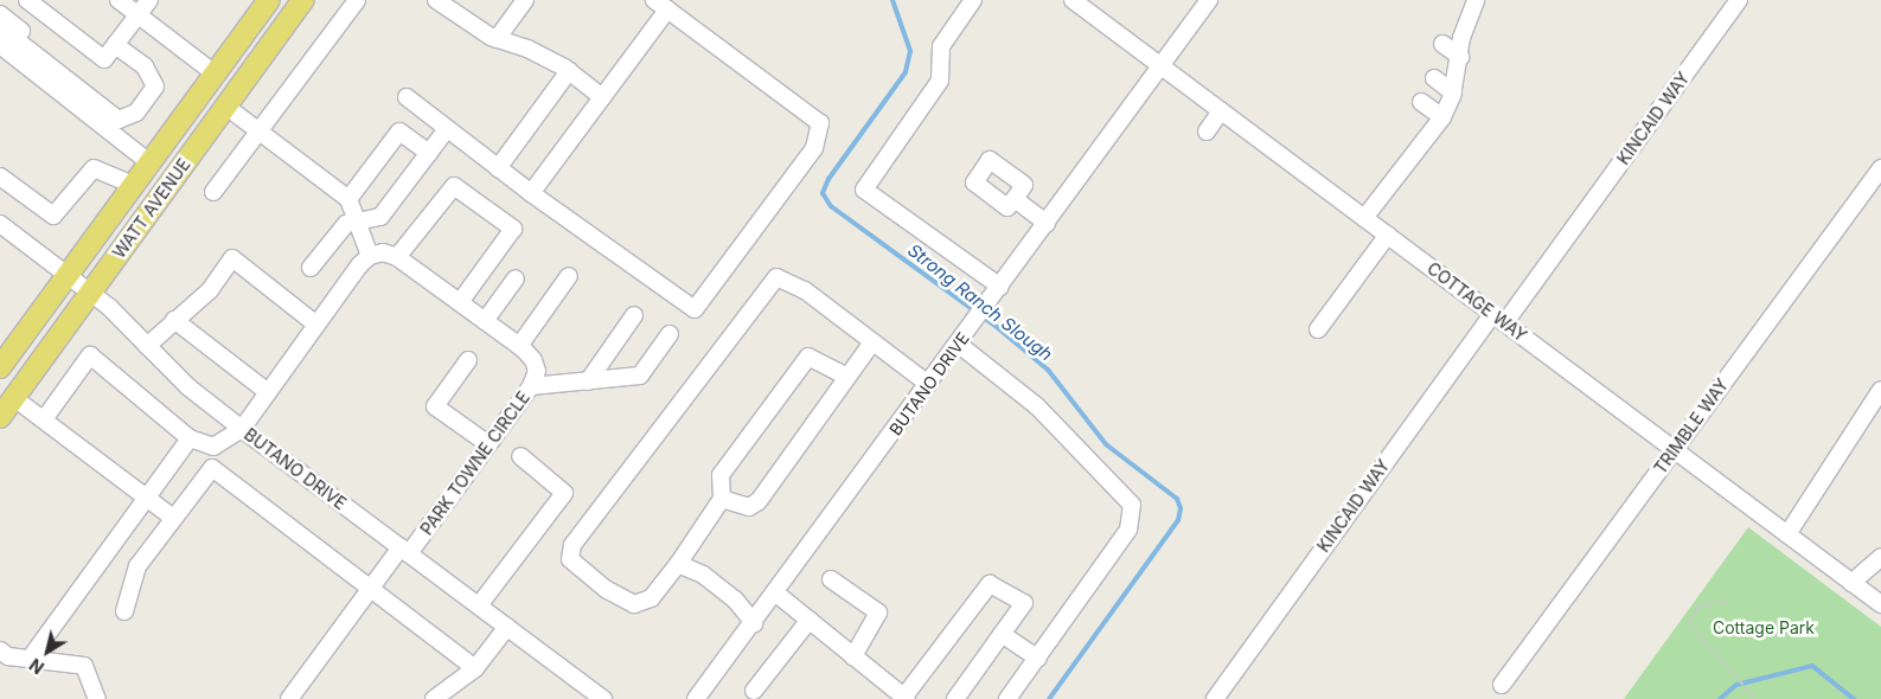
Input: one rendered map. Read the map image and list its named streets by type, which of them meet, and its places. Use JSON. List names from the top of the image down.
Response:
{
  "streets": {
    "main road": ["WATT AVENUE"],
    "street": [
      "KINCAID WAY",
      "COTTAGE WAY",
      "BUTANO DRIVE",
      "TRIMBLE WAY",
      "PARK TOWNE CIRCLE"
    ]
  },
  "crossings": [
    ["KINCAID WAY", "COTTAGE WAY"],
    ["WATT AVENUE", "BUTANO DRIVE"],
    ["COTTAGE WAY", "BUTANO DRIVE"],
    ["COTTAGE WAY", "TRIMBLE WAY"],
    ["BUTANO DRIVE", "PARK TOWNE CIRCLE"]
  ],
  "water": ["Strong Ranch Slough"],
  "parks": ["Cottage Park"],
  "north": "bottom left"
}
